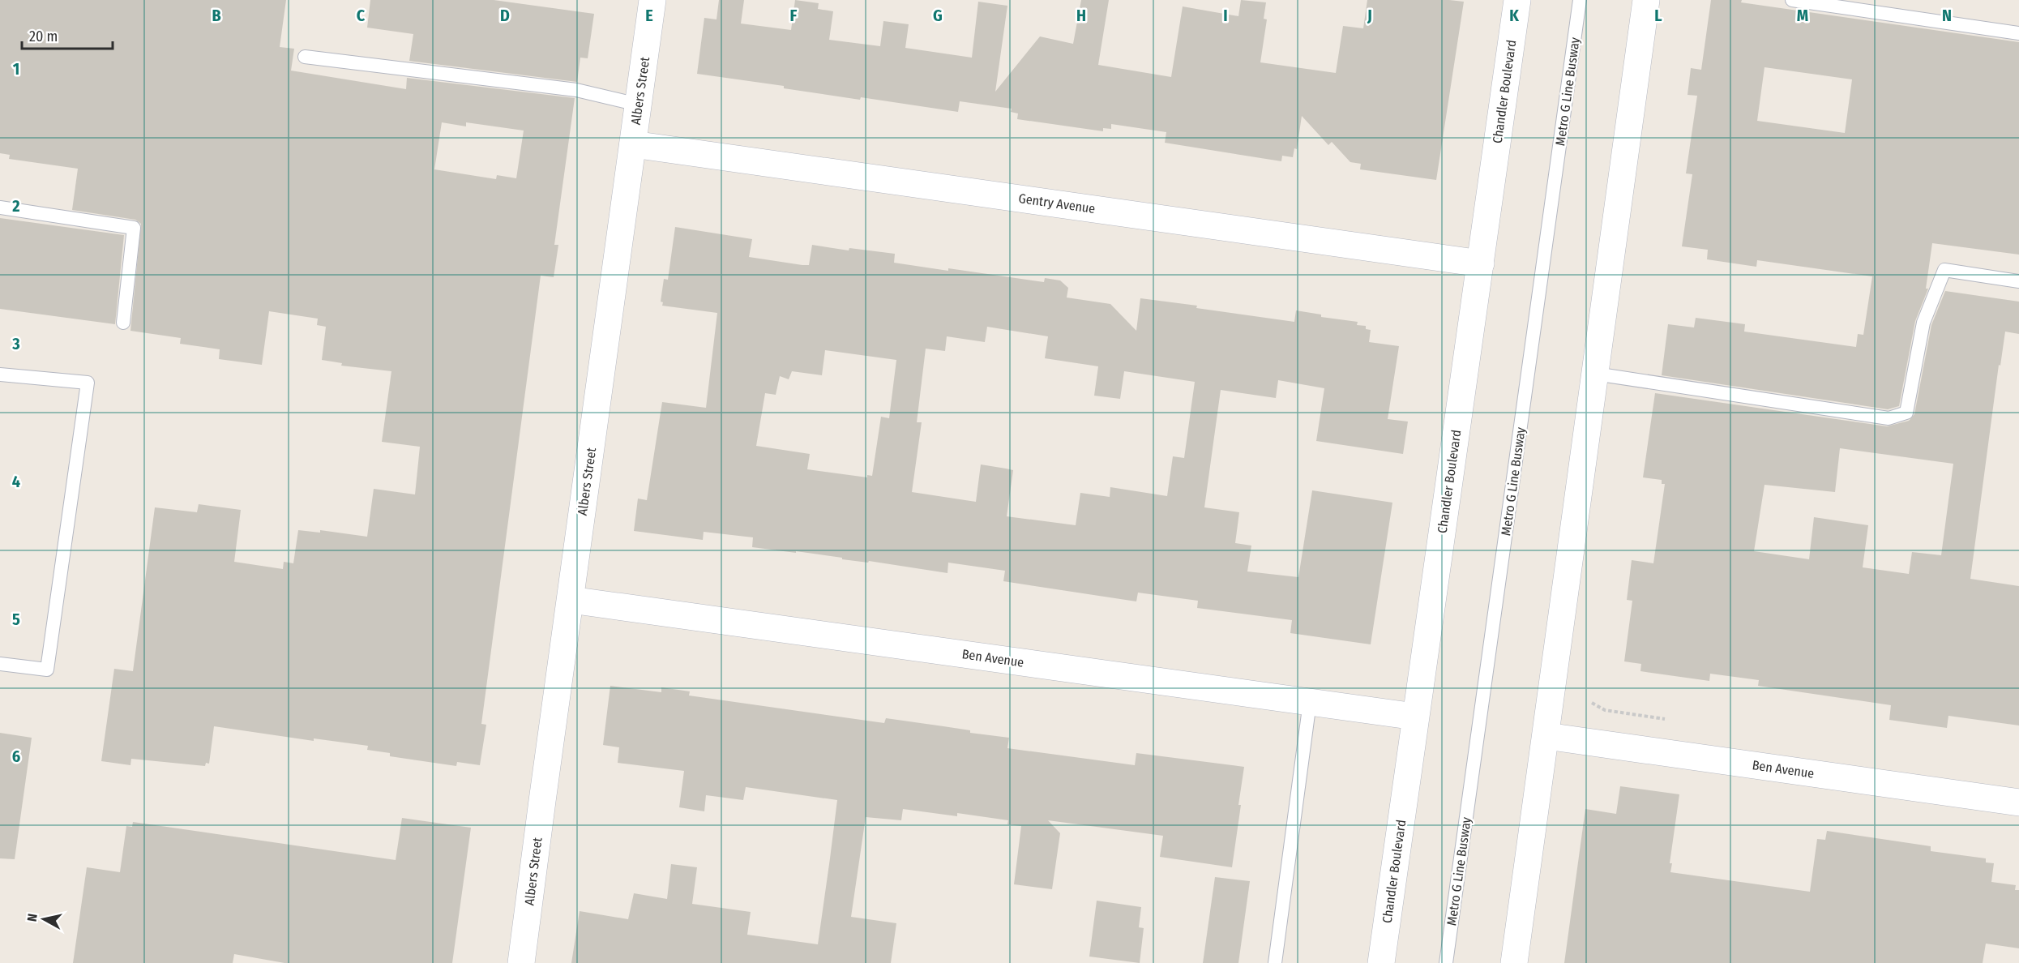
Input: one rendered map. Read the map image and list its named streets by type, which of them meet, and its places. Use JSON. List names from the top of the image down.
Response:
{
  "streets": {
    "street": [
      "Albers Street",
      "Chandler Boulevard",
      "Gentry Avenue",
      "Ben Avenue"
    ],
    "lane": ["Metro G Line Busway"]
  },
  "crossings": [
    ["Albers Street", "Gentry Avenue"],
    ["Albers Street", "Ben Avenue"],
    ["Chandler Boulevard", "Gentry Avenue"],
    ["Chandler Boulevard", "Ben Avenue"]
  ],
  "scale_bar": "20 m",
  "north": "left",
  "grid": {
    "columns": [
      "B",
      "C",
      "D",
      "E",
      "F",
      "G",
      "H",
      "I",
      "J",
      "K",
      "L",
      "M",
      "N"
    ],
    "rows": [
      "1",
      "2",
      "3",
      "4",
      "5",
      "6"
    ]
  }
}
